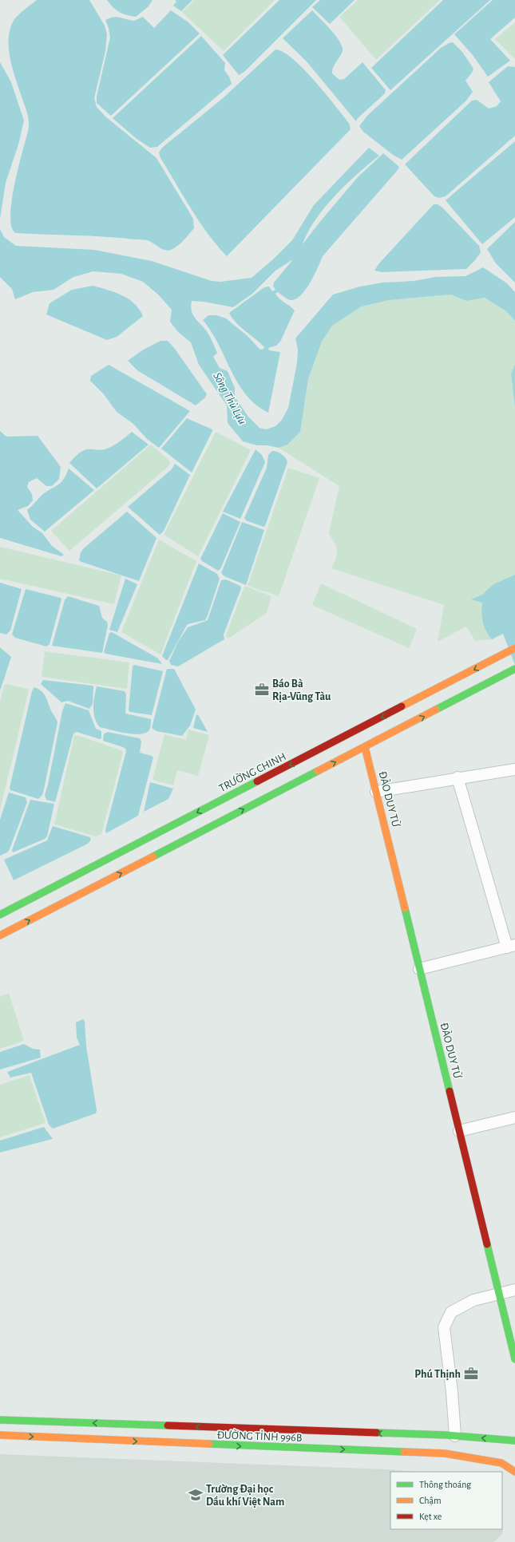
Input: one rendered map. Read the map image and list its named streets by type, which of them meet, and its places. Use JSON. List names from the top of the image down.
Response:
{
  "streets": {
    "main road": ["TRƯỜNG CHINH", "ĐÀO DUY TỪ", "ĐƯỜNG TỈNH 996B"]
  },
  "crossings": [
    ["TRƯỜNG CHINH", "ĐÀO DUY TỪ"]
  ],
  "water": ["Sông Thủ Lựu"],
  "places": {
    "office": ["Báo Bà Rịa-Vũng Tàu", "Phú Thịnh"],
    "school or university": ["Trường Đại học Dầu khí Việt Nam"]
  },
  "legend": ["Thông thoáng", "Chậm", "Kẹt xe"]
}
